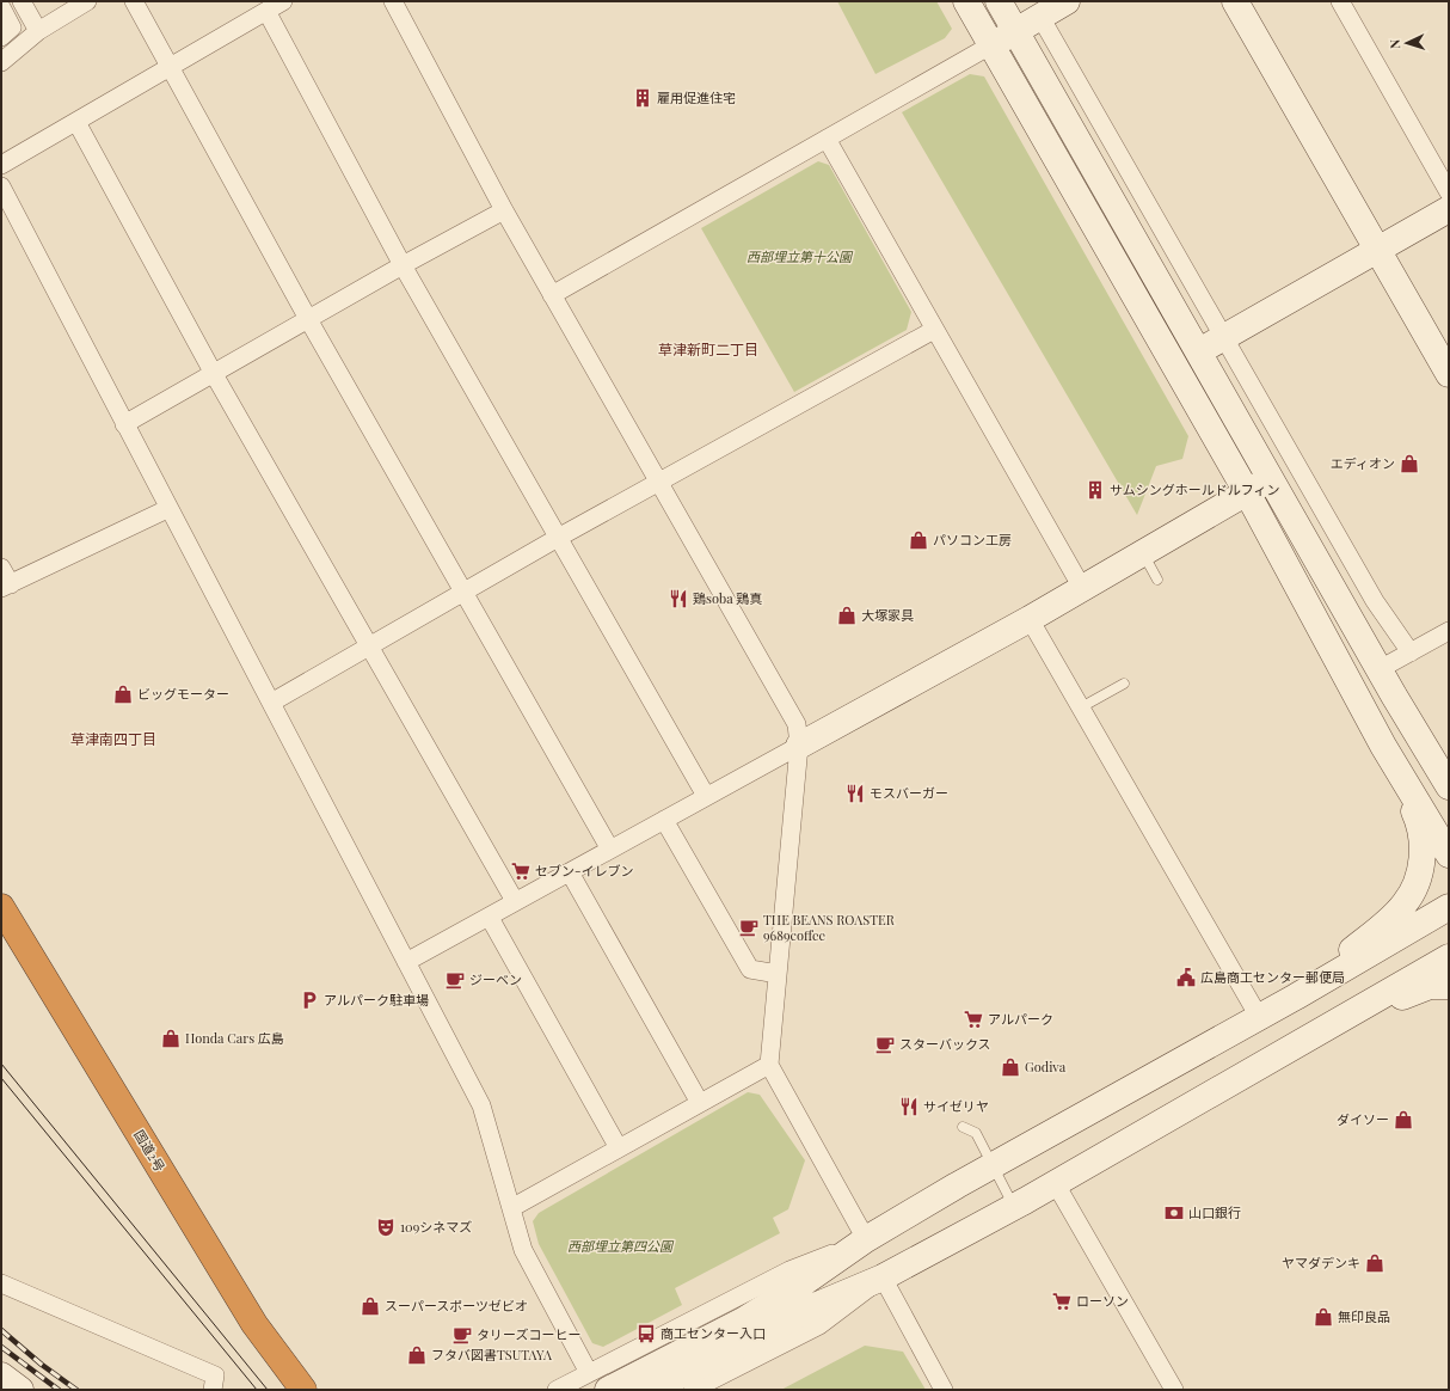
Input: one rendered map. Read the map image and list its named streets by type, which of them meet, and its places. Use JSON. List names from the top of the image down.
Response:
{
  "streets": {
    "highway": ["国道2号"]
  },
  "districts": ["草津新町二丁目", "草津南四丁目"],
  "parks": ["西部埋立第十公園", "西部埋立第四公園"],
  "places": {
    "building": ["雇用促進住宅", "サムシングホールドルフィン"],
    "shop": [
      "エディオン",
      "パソコン工房",
      "大塚家具",
      "ビッグモーター",
      "Honda Cars 広島",
      "Godiva",
      "ダイソー",
      "ヤマダデンキ",
      "スーパースポーツゼビオ",
      "無印良品",
      "フタバ図書TSUTAYA"
    ],
    "restaurant": ["鶏soba 鶏真", "モスバーガー", "サイゼリヤ"],
    "supermarket": ["セブン-イレブン", "アルパーク", "ローソン"],
    "cafe": [
      "THE BEANS ROASTER 9689coffee",
      "ジーベン",
      "スターバックス",
      "タリーズコーヒー"
    ],
    "public building": ["広島商工センター郵便局"],
    "parking": ["アルパーク駐車場"],
    "bank": ["山口銀行"],
    "theatre": ["109シネマズ"],
    "bus stop": ["商工センター入口"]
  },
  "north": "left"
}
